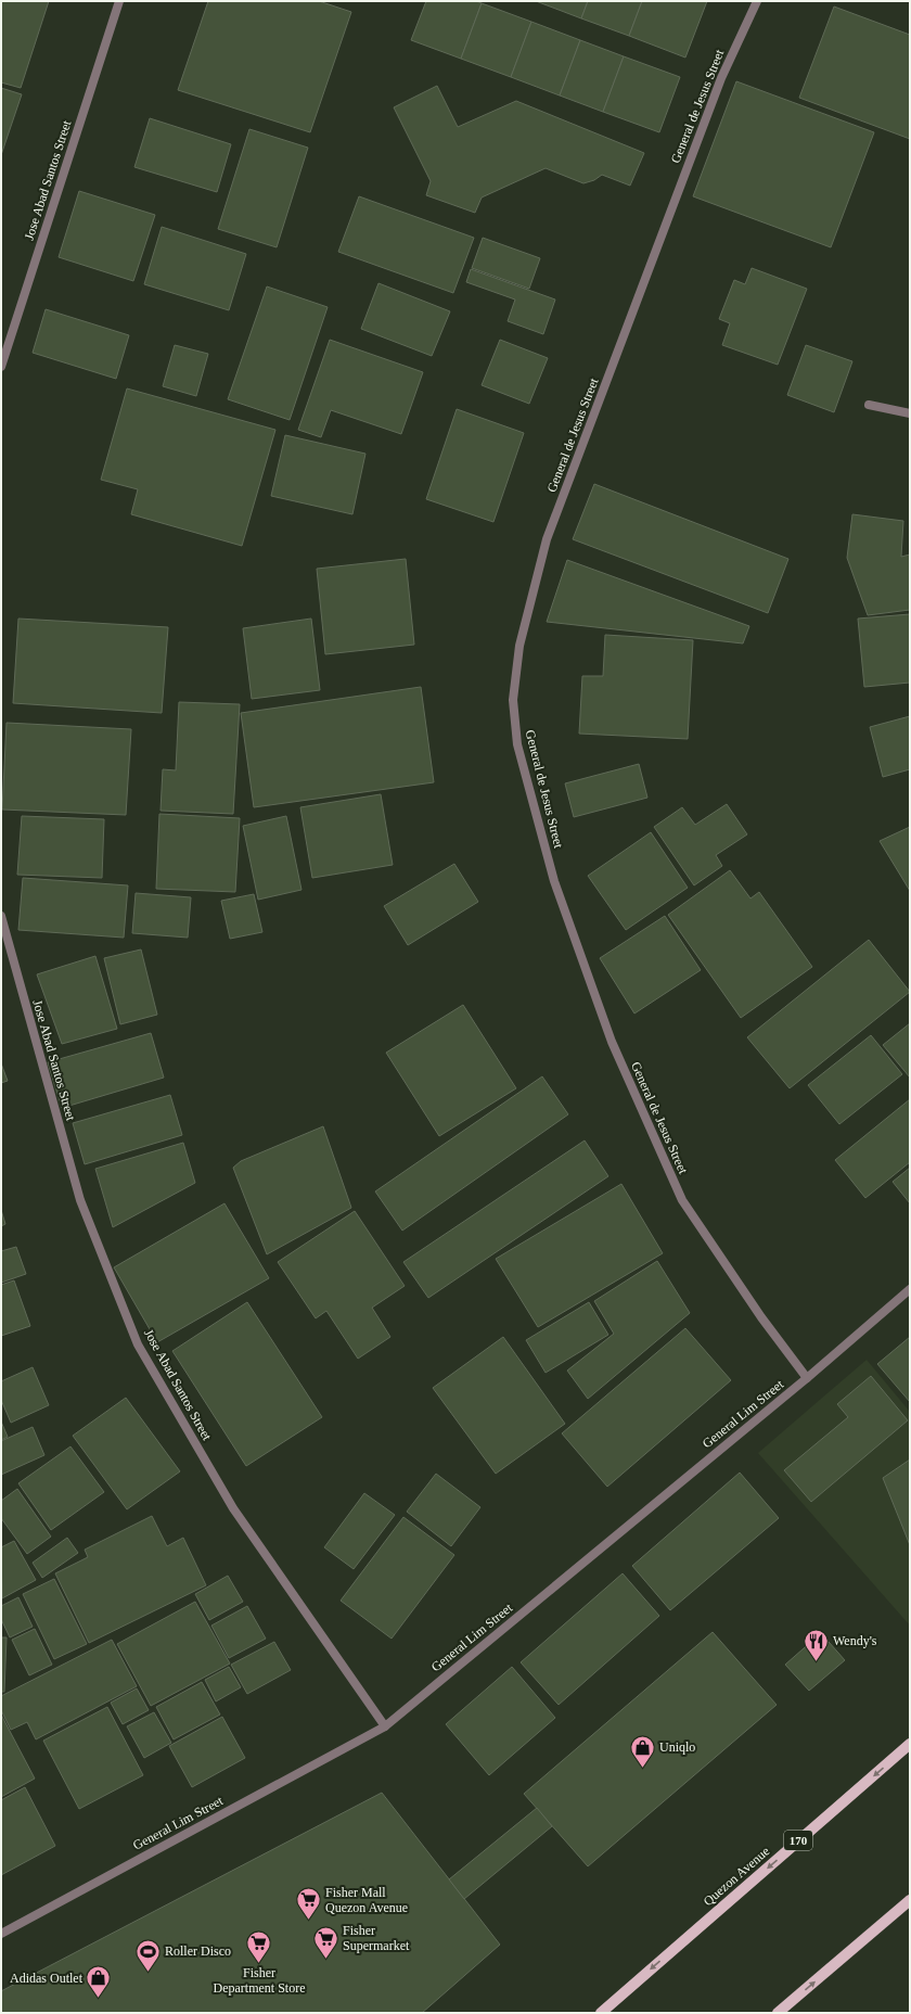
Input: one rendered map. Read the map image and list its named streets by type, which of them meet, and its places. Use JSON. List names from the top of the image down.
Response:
{
  "streets": {
    "main road": ["170", "Quezon Avenue"],
    "street": ["General de Jesus Street", "Jose Abad Santos Street", "General Lim Street"]
  },
  "crossings": [
    ["General de Jesus Street", "General Lim Street"],
    ["Jose Abad Santos Street", "General Lim Street"]
  ],
  "one_way": ["Quezon Avenue"],
  "places": {
    "restaurant": ["Wendy's"],
    "shop": ["Uniqlo", "Adidas Outlet"],
    "supermarket": ["Fisher Mall Quezon Avenue", "Fisher Supermarket", "Fisher Department Store"],
    "sports": ["Roller Disco"]
  }
}
